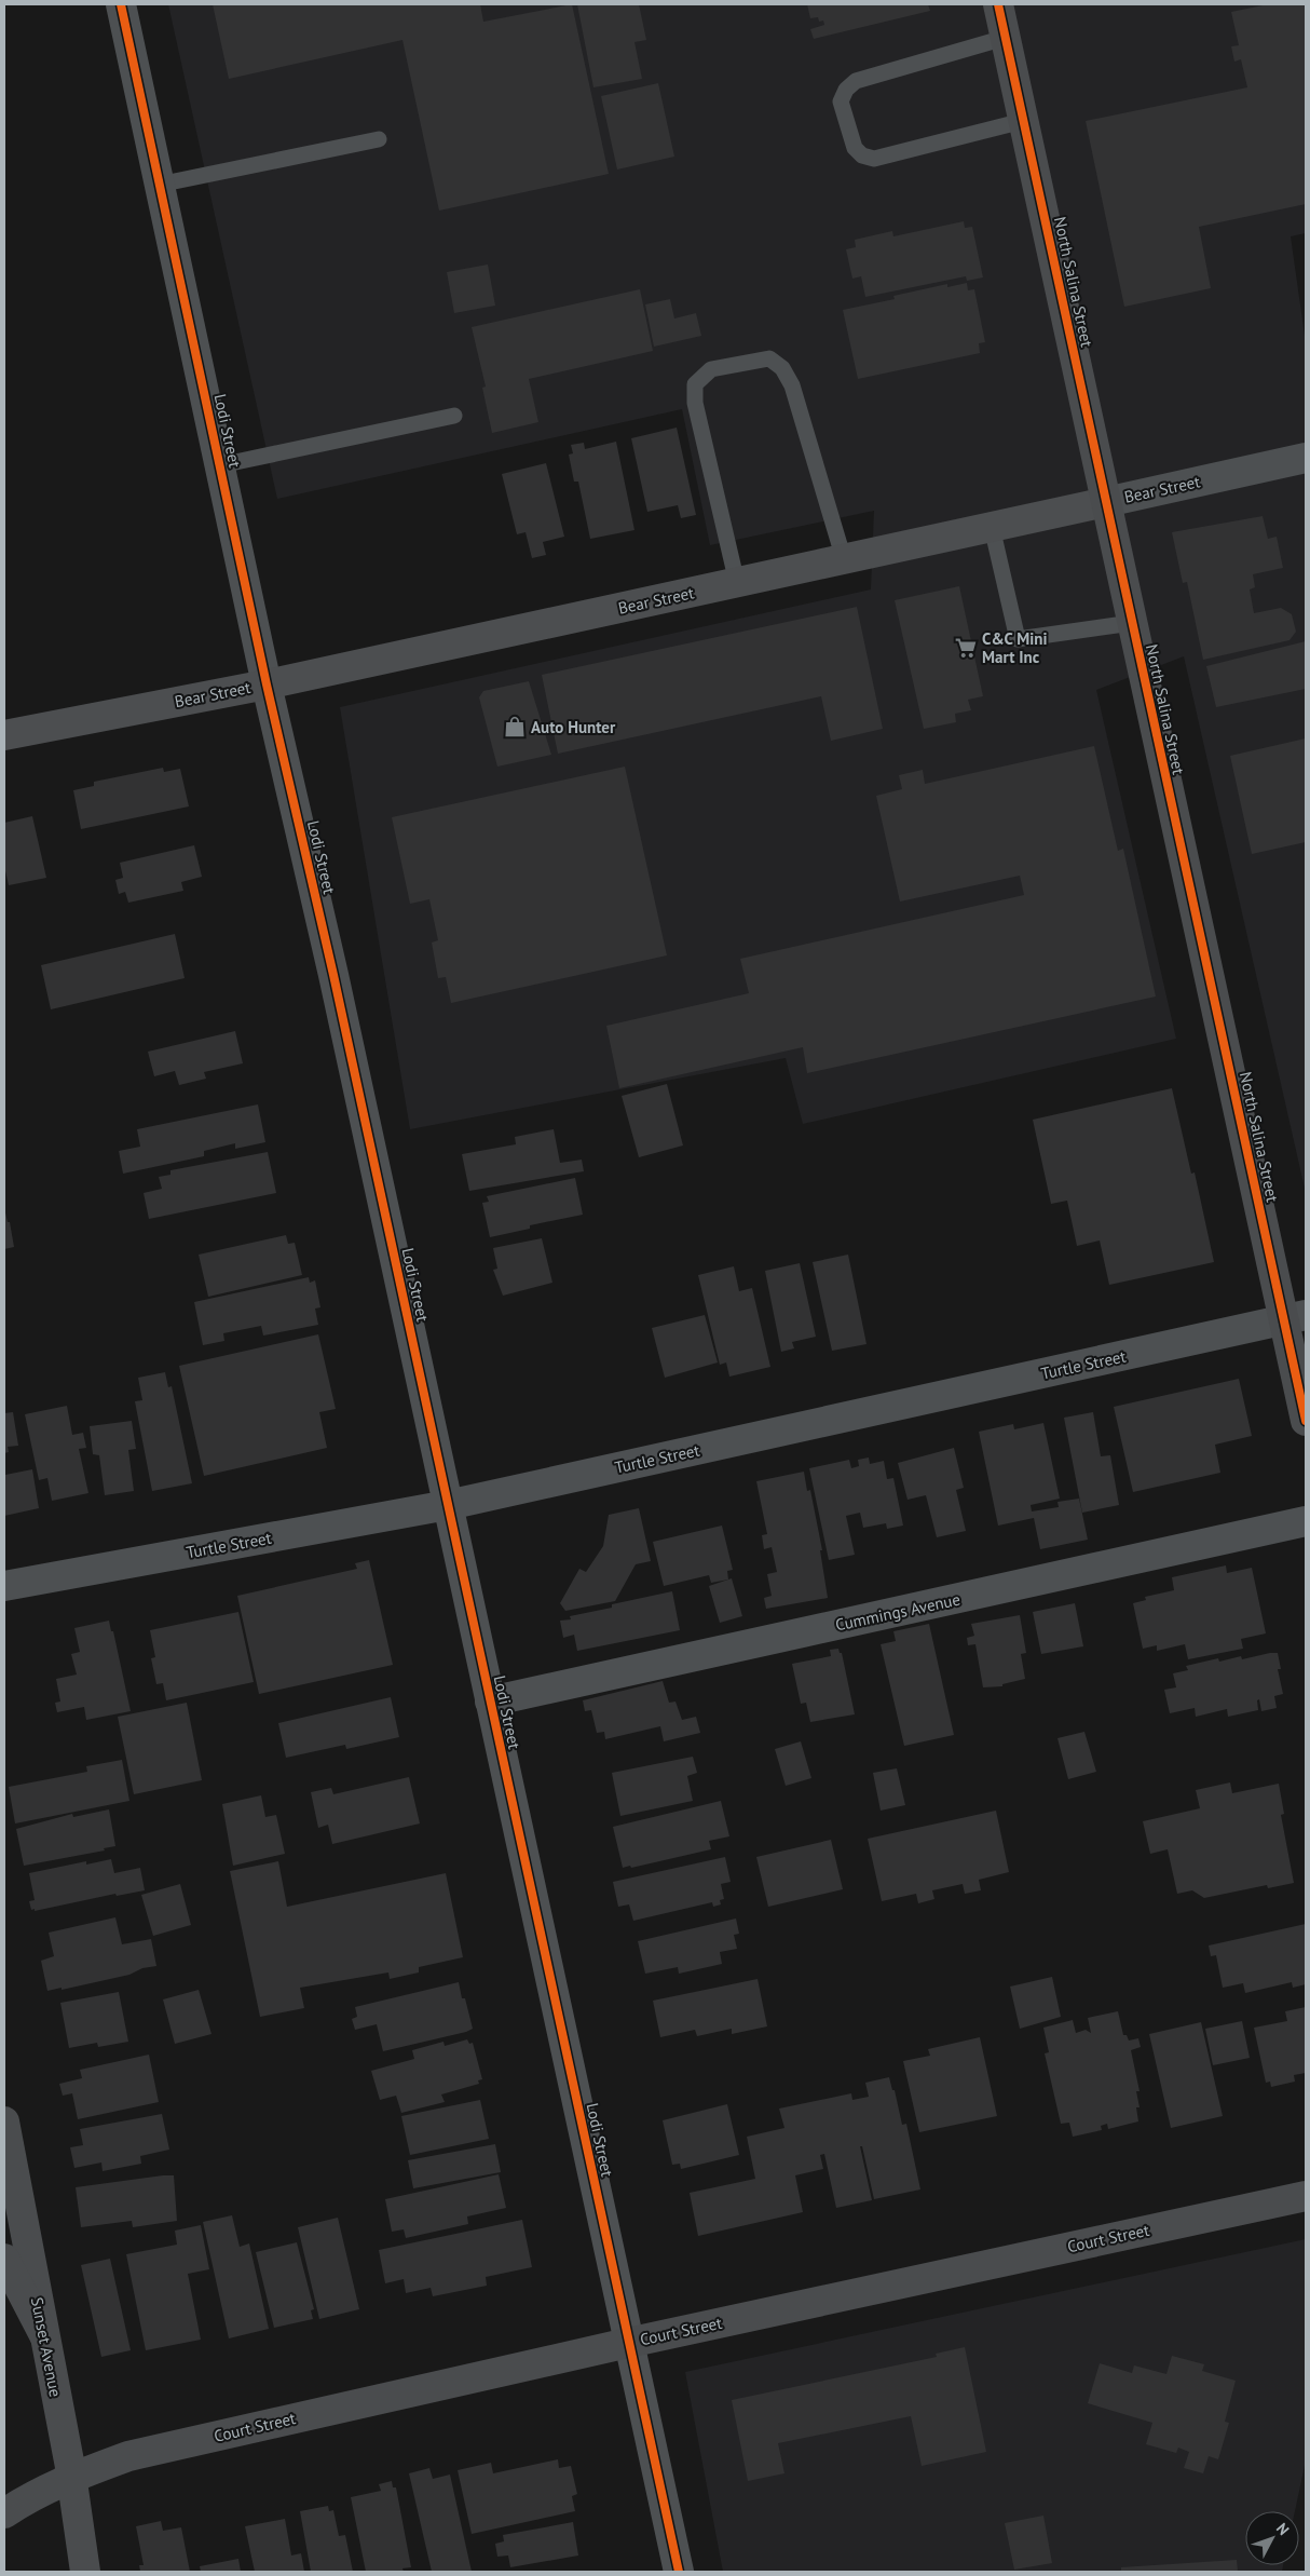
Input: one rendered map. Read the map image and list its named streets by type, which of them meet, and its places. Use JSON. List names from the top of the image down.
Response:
{
  "streets": {
    "main road": [
      "North Salina Street",
      "Bear Street",
      "Court Street",
      "Sunset Avenue"
    ],
    "street": ["Lodi Street", "Turtle Street", "Cummings Avenue"]
  },
  "crossings": [
    ["North Salina Street", "Bear Street"],
    ["North Salina Street", "Turtle Street"],
    ["Lodi Street", "Bear Street"],
    ["Lodi Street", "Turtle Street"],
    ["Lodi Street", "Cummings Avenue"],
    ["Lodi Street", "Court Street"],
    ["Court Street", "Sunset Avenue"]
  ],
  "places": {
    "supermarket": ["C&C Mini Mart Inc"],
    "shop": ["Auto Hunter"]
  },
  "north": "top right"
}
